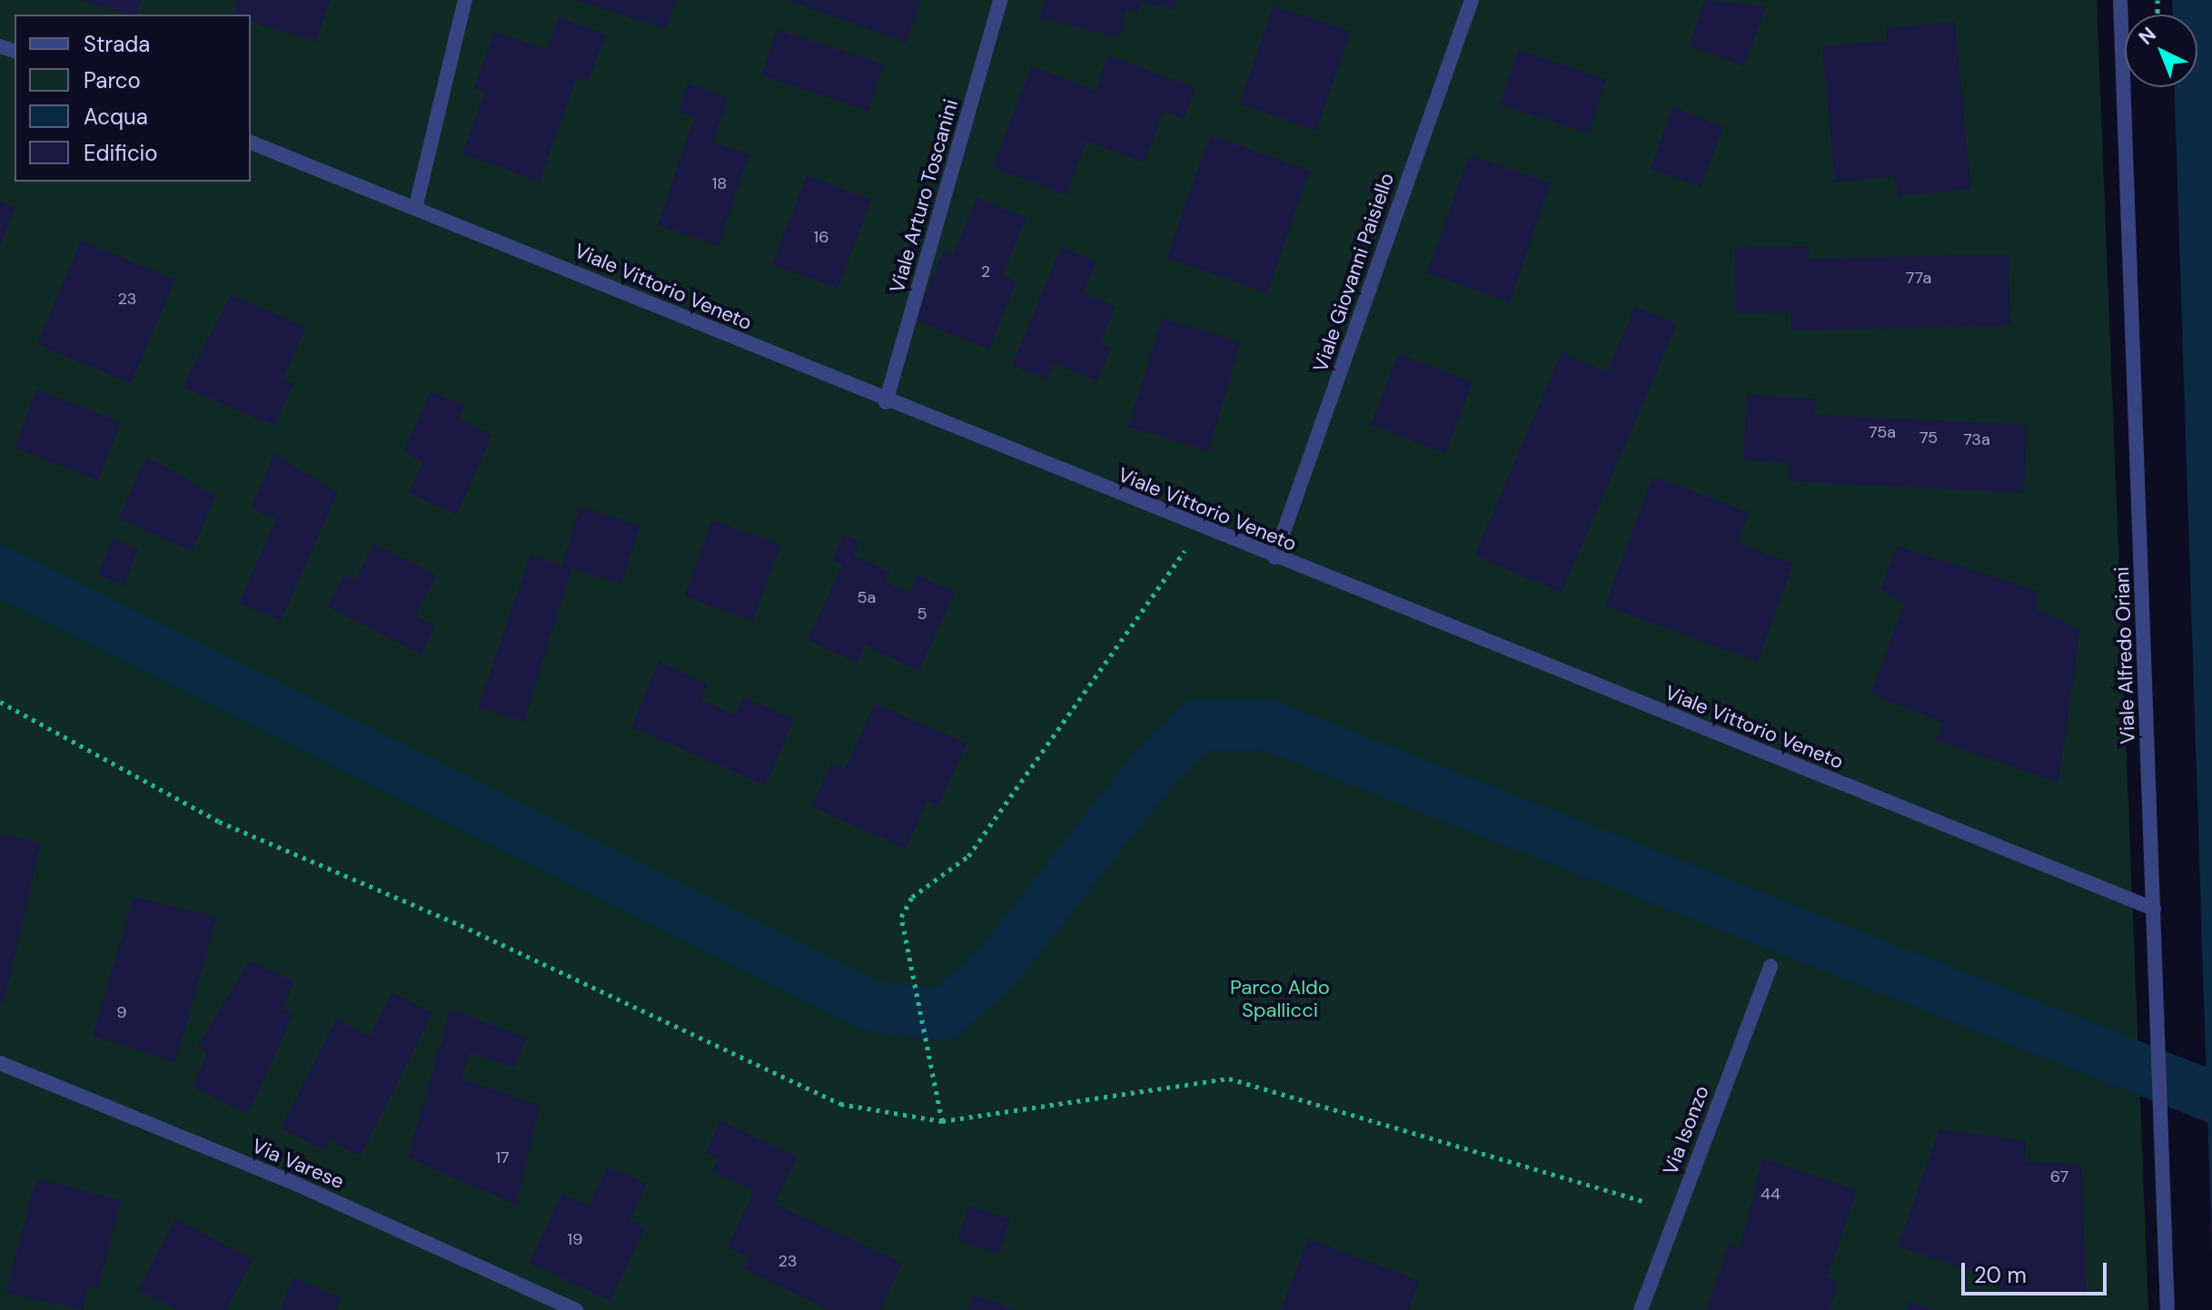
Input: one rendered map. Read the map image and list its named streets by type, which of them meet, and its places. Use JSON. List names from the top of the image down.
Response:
{
  "streets": {
    "street": [
      "Viale Arturo Toscanini",
      "Viale Giovanni Paisiello",
      "Viale Vittorio Veneto",
      "Viale Alfredo Oriani",
      "Via Isonzo",
      "Via Varese"
    ]
  },
  "crossings": [
    ["Viale Arturo Toscanini", "Viale Vittorio Veneto"],
    ["Viale Giovanni Paisiello", "Viale Vittorio Veneto"],
    ["Viale Vittorio Veneto", "Viale Alfredo Oriani"]
  ],
  "parks": ["Parco Aldo Spallicci"],
  "house_numbers": [
    "18",
    "16",
    "2",
    "77a",
    "23",
    "75a",
    "75",
    "73a",
    "5a",
    "5",
    "9",
    "17",
    "67",
    "44",
    "19",
    "23"
  ],
  "legend": [
    "Strada",
    "Parco",
    "Acqua",
    "Edificio"
  ],
  "scale_bar": "20 m",
  "north": "top left"
}
